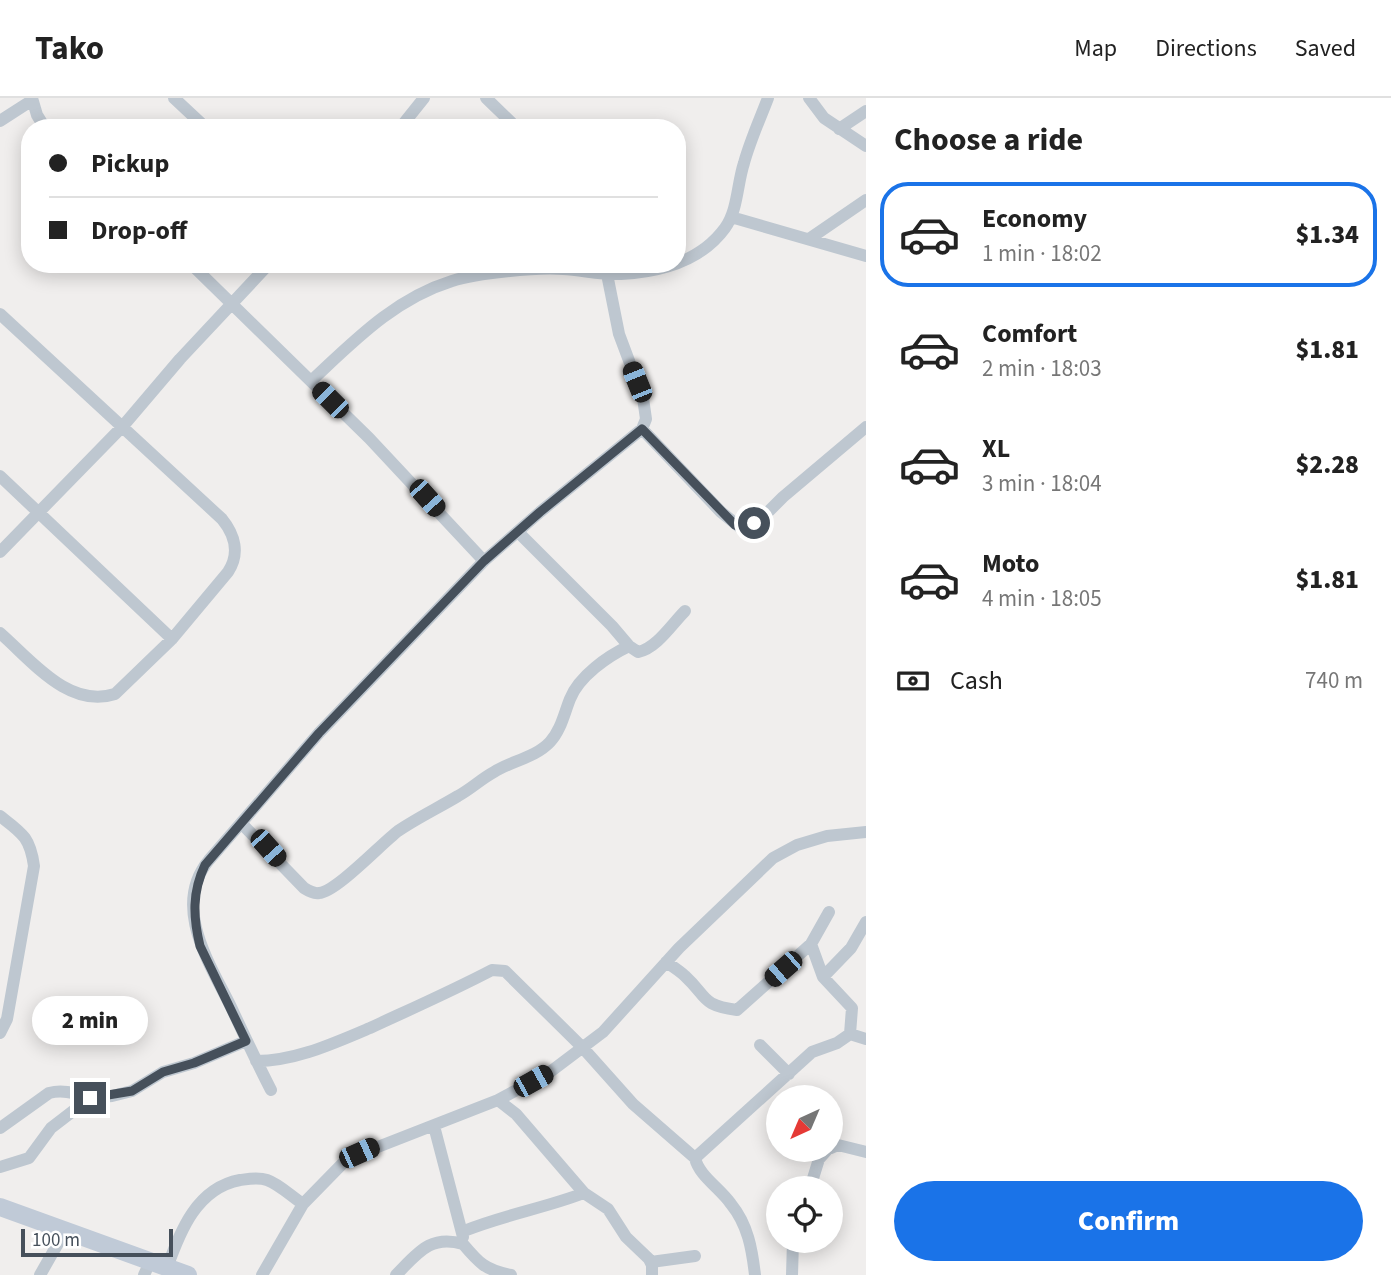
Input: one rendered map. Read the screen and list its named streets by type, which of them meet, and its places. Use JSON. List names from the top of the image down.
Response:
{
  "scale_bar": "100 m",
  "north": "bottom left",
  "page": {
    "header": "Tako",
    "nav": ["Map", "Directions", "Saved"],
    "heading": "Choose a ride",
    "banner": ["Pickup", "Drop-off"],
    "list": [
      {
        "name": "Economy",
        "note": "1 min · 18:02",
        "value": "$1.34"
      },
      {
        "name": "Comfort",
        "note": "2 min · 18:03",
        "value": "$1.81"
      },
      {
        "name": "XL",
        "note": "3 min · 18:04",
        "value": "$2.28"
      },
      {
        "name": "Moto",
        "note": "4 min · 18:05",
        "value": "$1.81"
      }
    ],
    "pay": ["Cash", "740 m"],
    "bubble": "2 min",
    "buttons": "Confirm",
    "scale": "100 m"
  }
}
